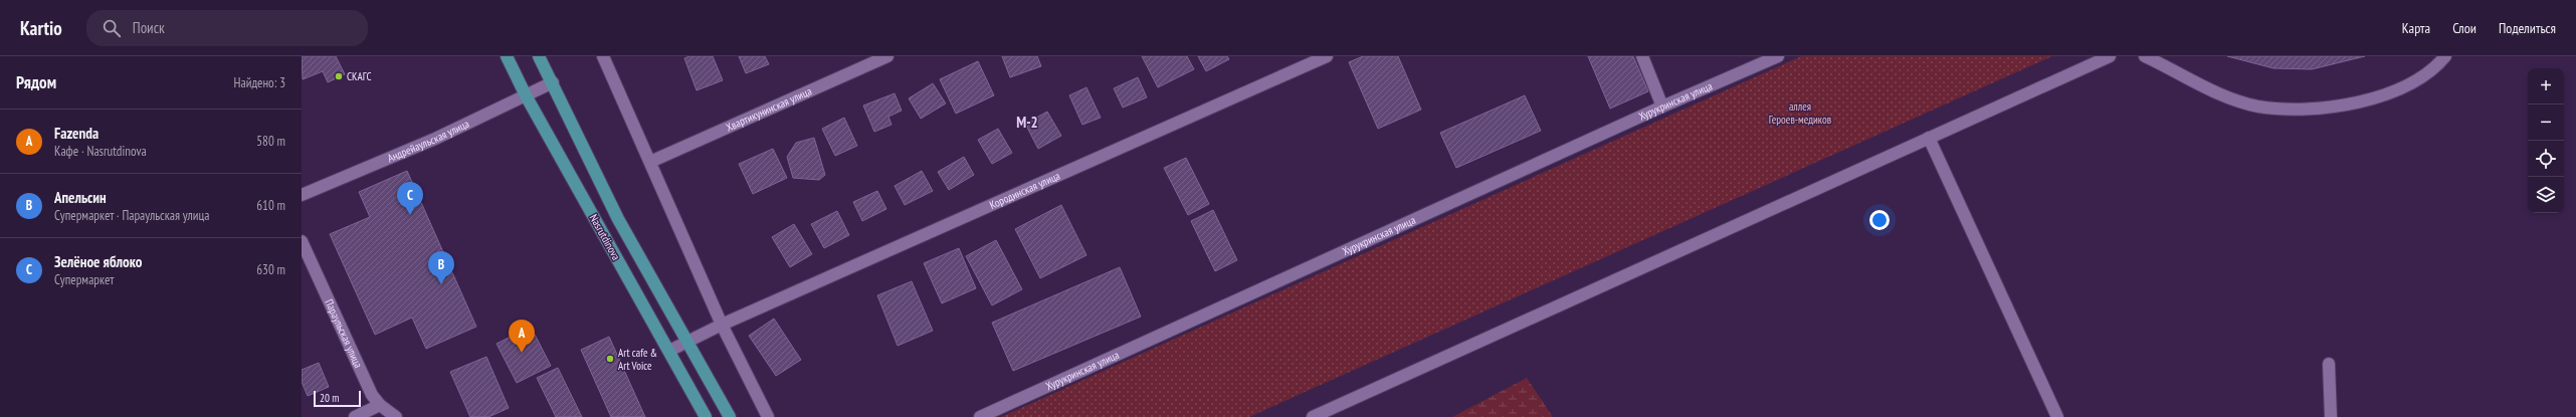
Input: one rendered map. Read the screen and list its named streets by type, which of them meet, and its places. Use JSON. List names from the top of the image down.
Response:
{
  "streets": {
    "main road": ["Nasrutdinova"],
    "street": [
      "Хурукринская улица",
      "Хвартикунинская улица",
      "Андрейаульская улица",
      "Кородинская улица",
      "Параульская улица"
    ]
  },
  "crossings": [
    ["Андрейаульская улица", "Nasrutdinova"],
    ["Кородинская улица", "Nasrutdinova"]
  ],
  "districts": ["М-2"],
  "parks": ["аллея Героев-медиков"],
  "places": ["СКАГС", "Art cafe & Art Voice"],
  "scale_bar": "20 m",
  "page": {
    "header": "Kartio",
    "search": "Поиск",
    "nav": ["Карта", "Слои", "Поделиться"],
    "heading": ["Рядом", "Найдено: 3"],
    "map_buttons": ["+", "−"],
    "list": [
      {
        "mark": "A",
        "name": "Fazenda",
        "note": "Кафе · Nasrutdinova",
        "value": "580 m"
      },
      {
        "mark": "B",
        "name": "Апельсин",
        "note": "Супермаркет · Параульская улица",
        "value": "610 m"
      },
      {
        "mark": "C",
        "name": "Зелёное яблоко",
        "note": "Супермаркет",
        "value": "630 m"
      }
    ],
    "pins": ["C", "B", "A"],
    "scale": "20 m"
  }
}
